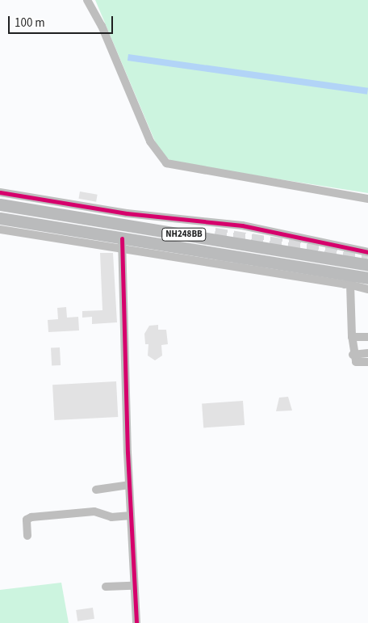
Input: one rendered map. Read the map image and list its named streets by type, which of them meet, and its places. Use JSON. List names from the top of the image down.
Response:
{
  "streets": {
    "highway": ["NH248BB"]
  },
  "scale_bar": "100 m"
}
